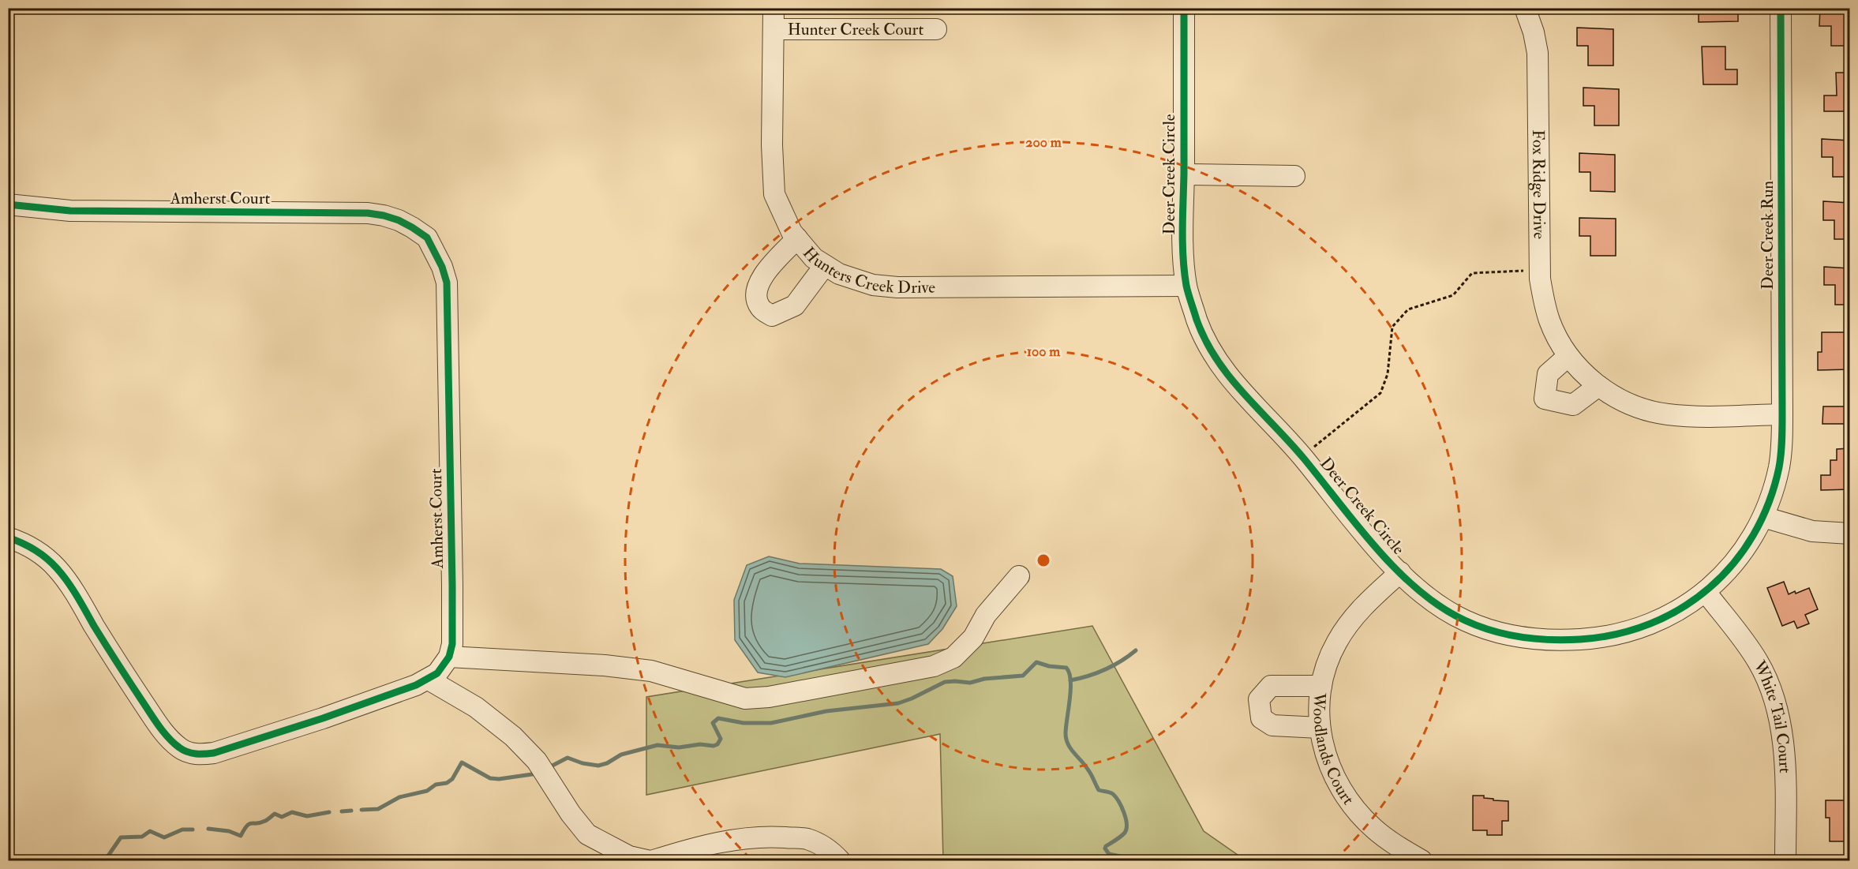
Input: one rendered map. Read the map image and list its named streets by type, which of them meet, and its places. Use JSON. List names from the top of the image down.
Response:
{
  "streets": {
    "street": [
      "Hunter Creek Court",
      "Deer Creek Circle",
      "Fox Ridge Drive",
      "Amherst Court",
      "Deer Creek Run",
      "Hunters Creek Drive",
      "White Tail Court",
      "Woodlands Court"
    ]
  },
  "crossings": [
    ["Hunter Creek Court", "Hunters Creek Drive"],
    ["Deer Creek Circle", "Deer Creek Run"],
    ["Deer Creek Circle", "Hunters Creek Drive"],
    ["Deer Creek Circle", "White Tail Court"],
    ["Deer Creek Circle", "Woodlands Court"],
    ["Fox Ridge Drive", "Deer Creek Run"]
  ],
  "rings": ["200 m", "100 m"]
}
